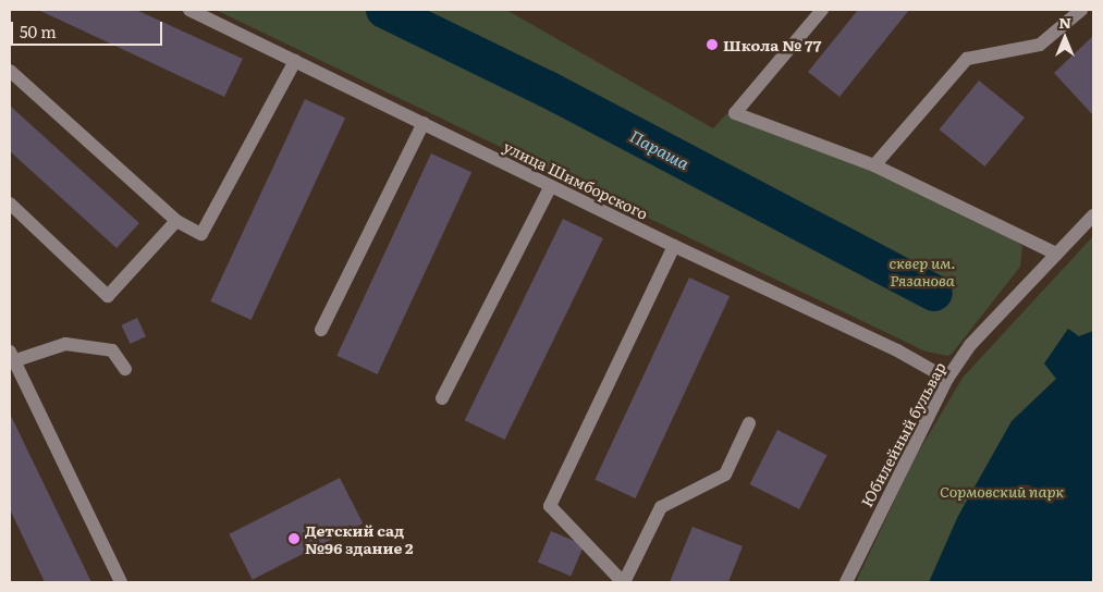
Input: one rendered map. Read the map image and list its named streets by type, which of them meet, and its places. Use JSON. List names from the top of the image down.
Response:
{
  "streets": {
    "street": ["улица Шимборского", "Юбилейный бульвар"]
  },
  "crossings": [
    ["улица Шимборского", "Юбилейный бульвар"]
  ],
  "water": ["Параша"],
  "parks": ["сквер им. Рязанова", "Сормовский парк"],
  "places": ["Школа № 77", "Детский сад №96 здание 2"],
  "scale_bar": "50 m",
  "north": "top"
}
